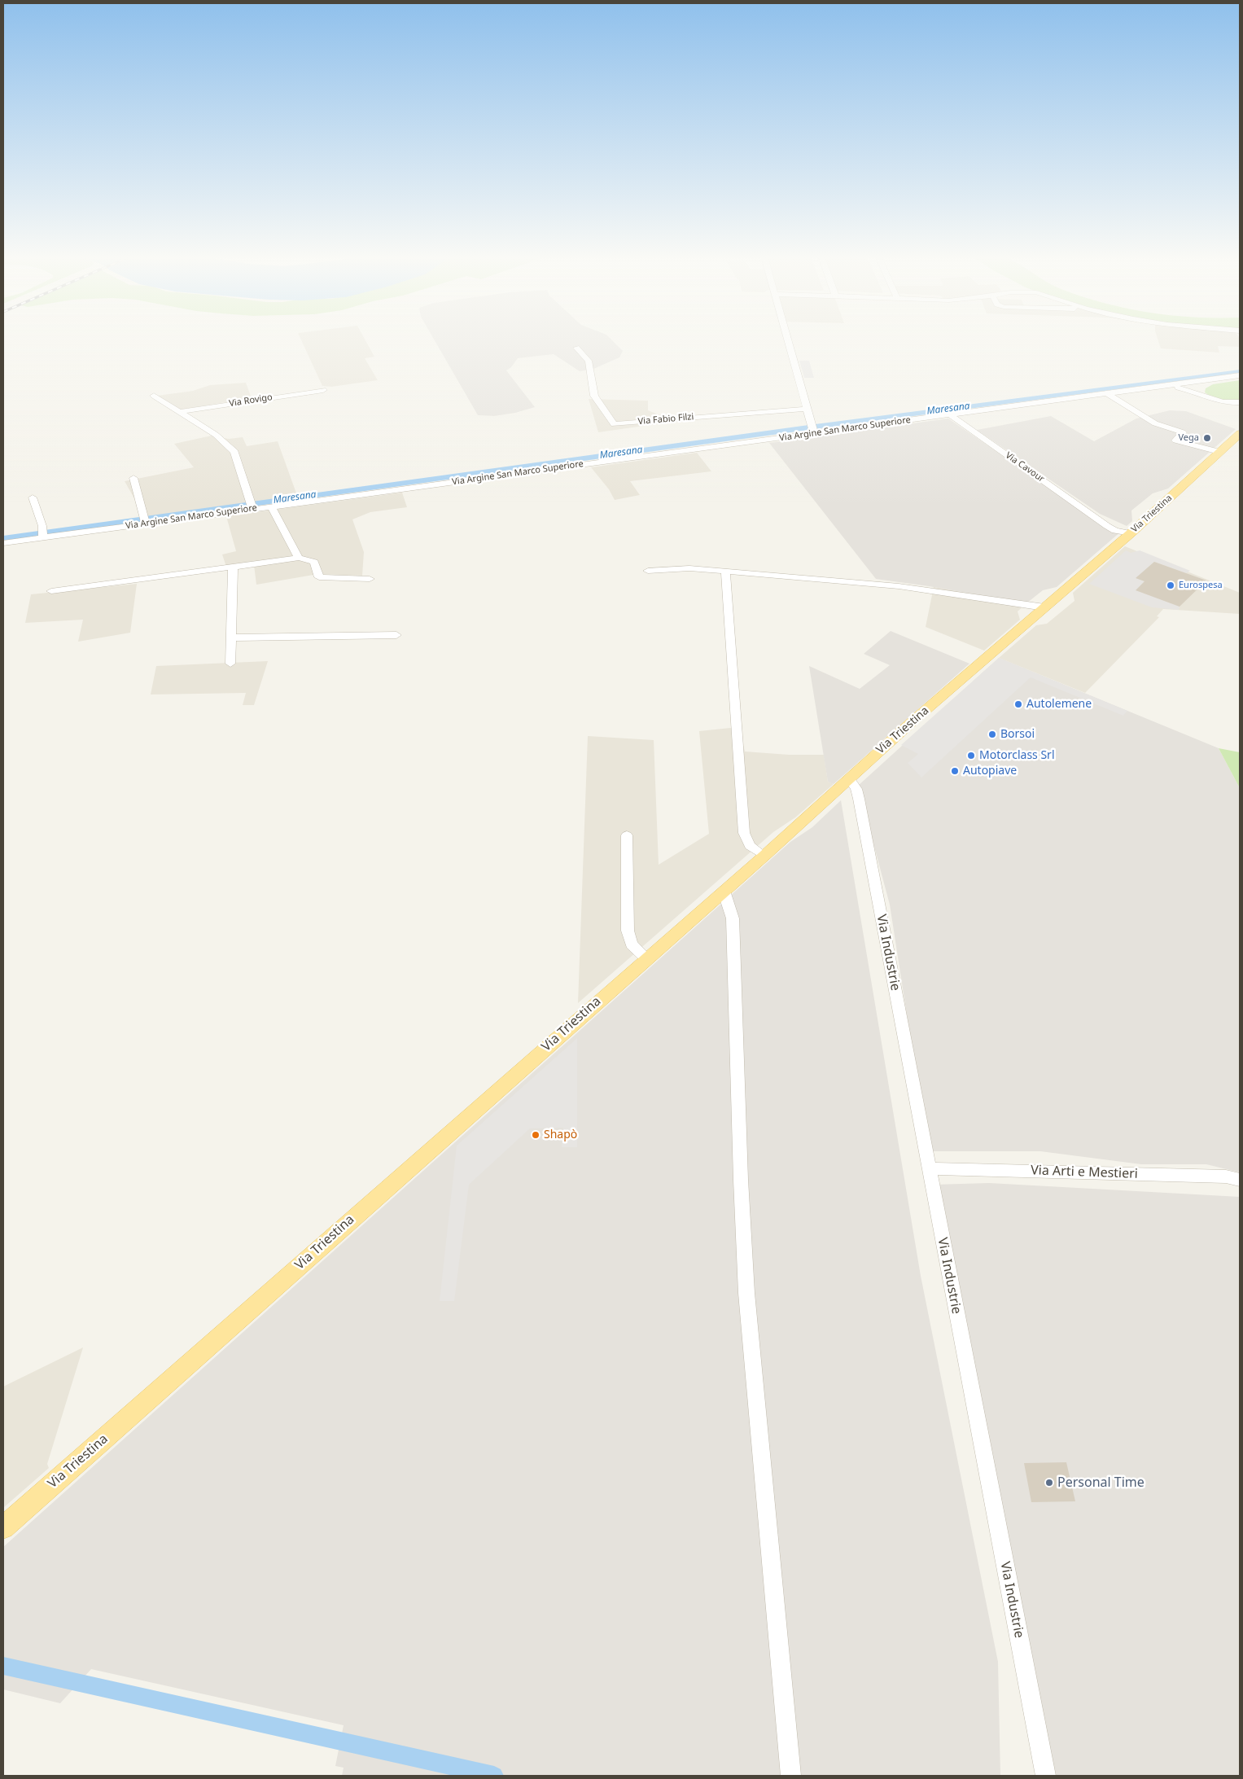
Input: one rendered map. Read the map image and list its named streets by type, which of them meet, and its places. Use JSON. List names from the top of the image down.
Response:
{
  "streets": {
    "main road": ["Via Triestina"],
    "street": [
      "Via Rovigo",
      "Via Fabio Filzi",
      "Via Argine San Marco Superiore",
      "Via Cavour",
      "Via Industrie",
      "Via Arti e Mestieri"
    ]
  },
  "crossings": [
    ["Via Argine San Marco Superiore", "Via Cavour"],
    ["Via Cavour", "Via Triestina"],
    ["Via Triestina", "Via Industrie"],
    ["Via Industrie", "Via Arti e Mestieri"]
  ],
  "water": ["Maresana"],
  "places": [
    "Vega",
    "Eurospesa",
    "Autolemene",
    "Borsoi",
    "Motorclass Srl",
    "Autopiave",
    "Shapò",
    "Personal Time"
  ]
}
